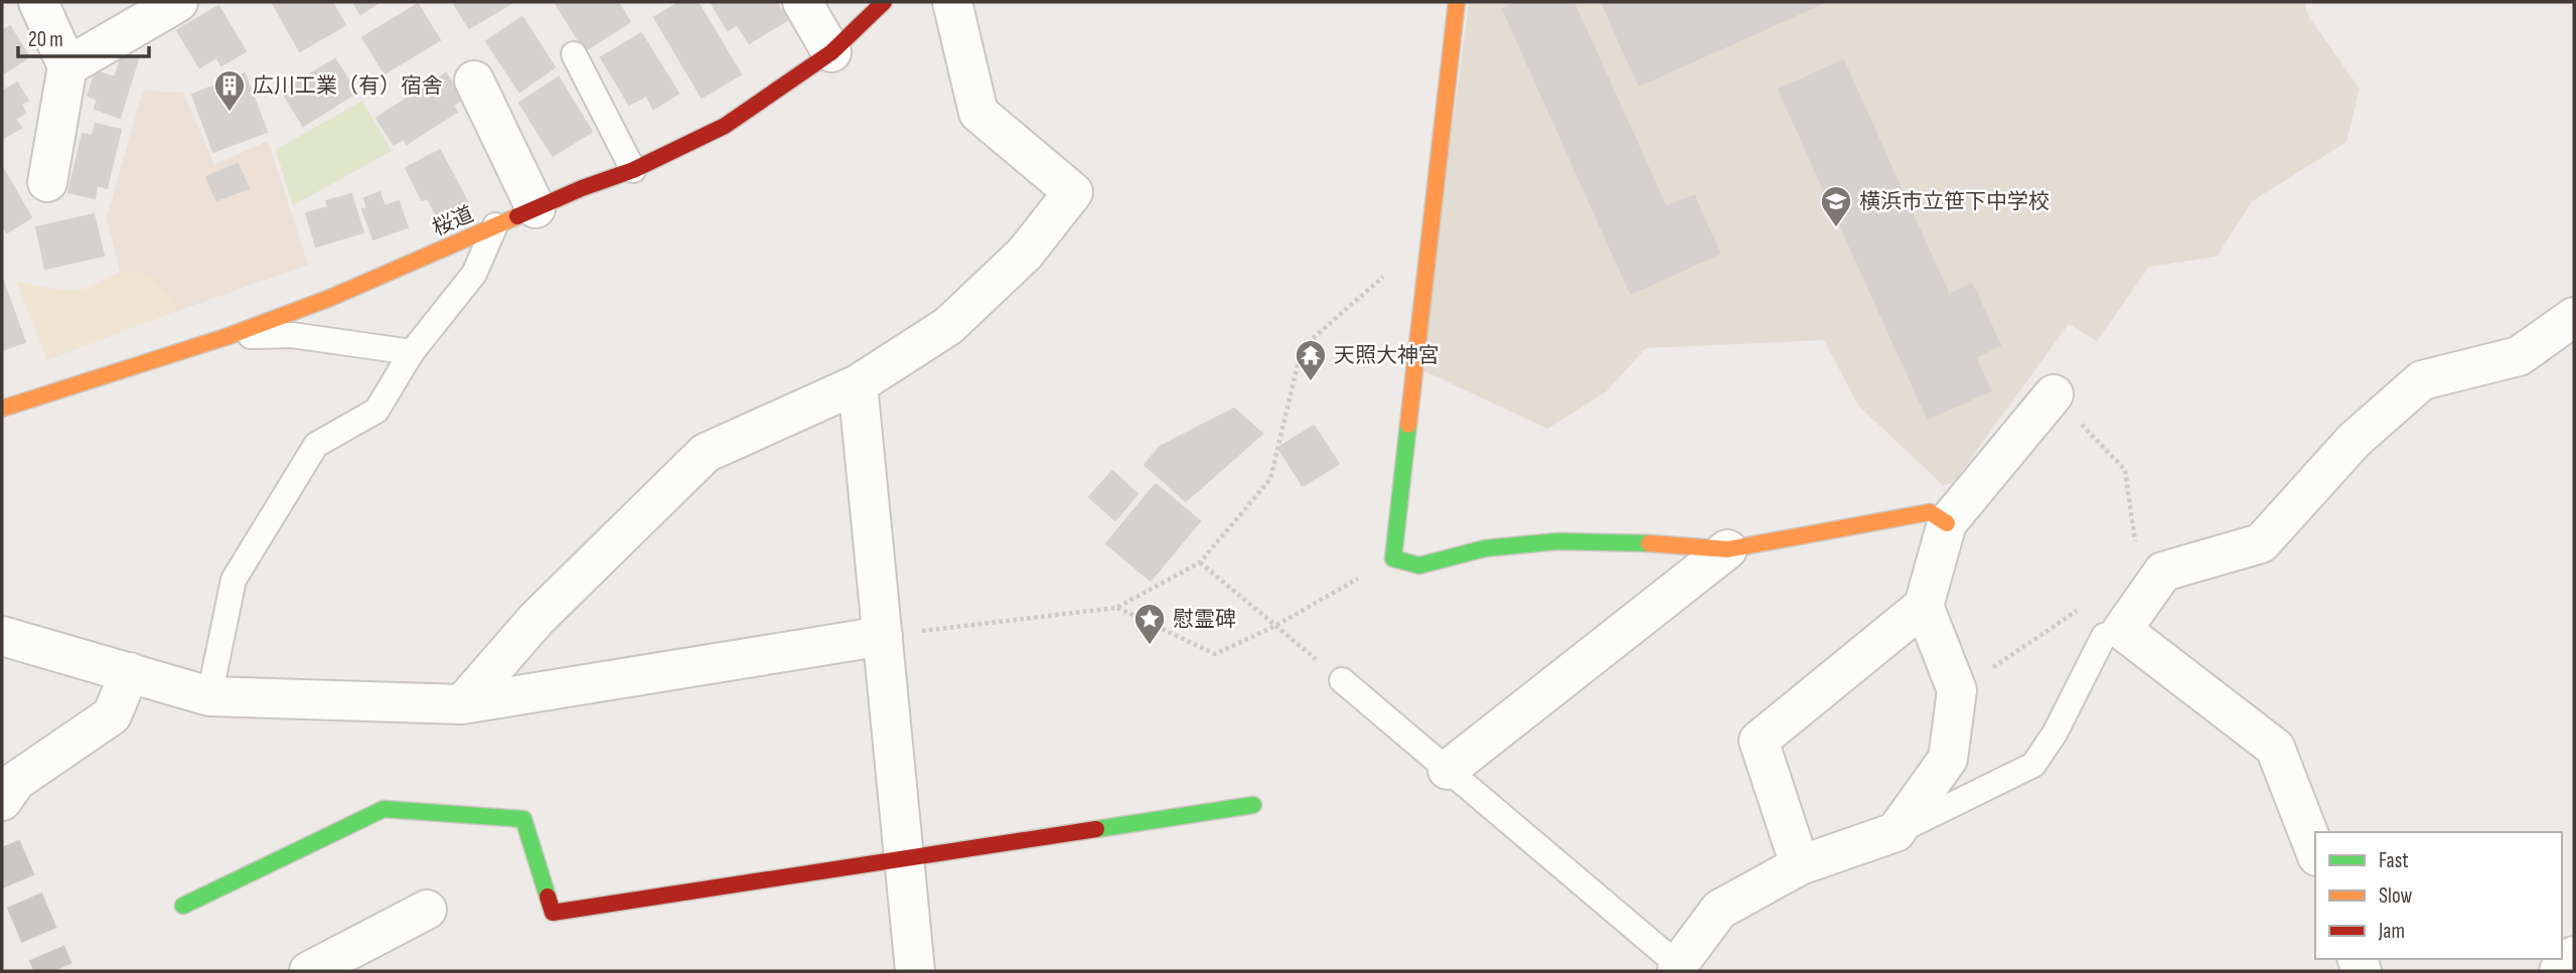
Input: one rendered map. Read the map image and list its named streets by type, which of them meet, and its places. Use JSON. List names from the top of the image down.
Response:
{
  "streets": {
    "street": ["桜道"]
  },
  "places": {
    "building": ["広川工業（有）宿舎"],
    "school or university": ["横浜市立笹下中学校"],
    "temple": ["天照大神宮"],
    "place": ["慰霊碑"]
  },
  "legend": ["Fast", "Slow", "Jam"],
  "scale_bar": "20 m"
}
